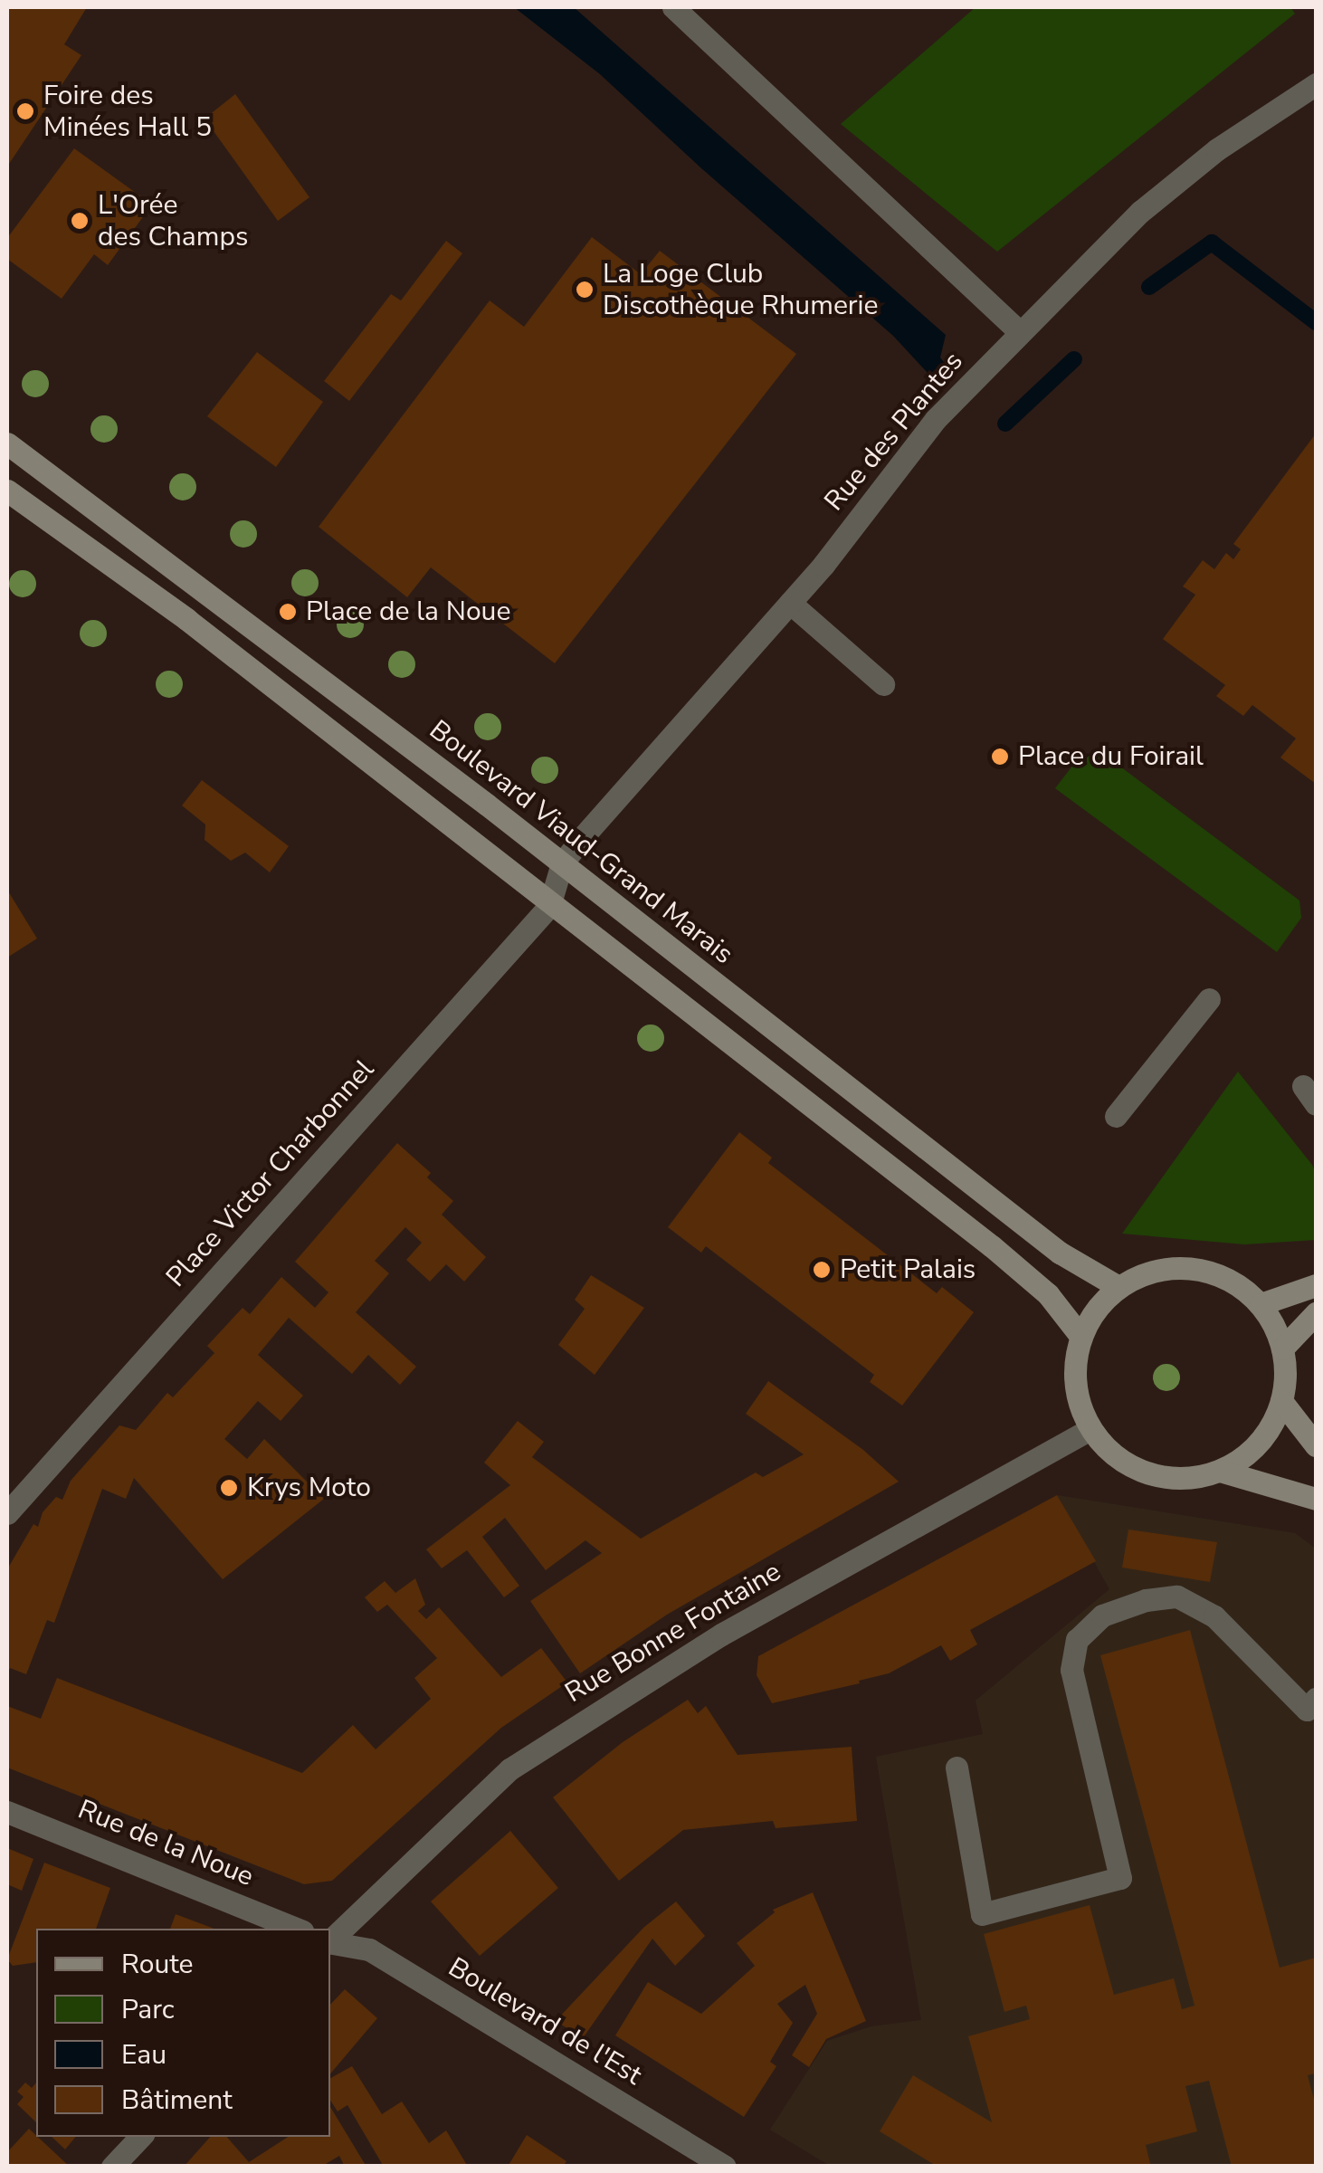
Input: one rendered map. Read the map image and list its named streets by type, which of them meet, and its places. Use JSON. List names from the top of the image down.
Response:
{
  "streets": {
    "main road": ["Boulevard Viaud-Grand Marais"],
    "street": [
      "Rue des Plantes",
      "Place Victor Charbonnel",
      "Rue Bonne Fontaine",
      "Rue de la Noue",
      "Boulevard de l'Est"
    ]
  },
  "crossings": [
    ["Rue des Plantes", "Boulevard Viaud-Grand Marais"],
    ["Rue des Plantes", "Place Victor Charbonnel"],
    ["Boulevard Viaud-Grand Marais", "Place Victor Charbonnel"],
    ["Boulevard Viaud-Grand Marais", "Rue Bonne Fontaine"]
  ],
  "places": [
    "Foire des Minées Hall 5",
    "L'Orée des Champs",
    "La Loge Club Discothèque Rhumerie",
    "Place de la Noue",
    "Place du Foirail",
    "Petit Palais",
    "Krys Moto"
  ],
  "legend": [
    "Route",
    "Parc",
    "Eau",
    "Bâtiment"
  ]
}
